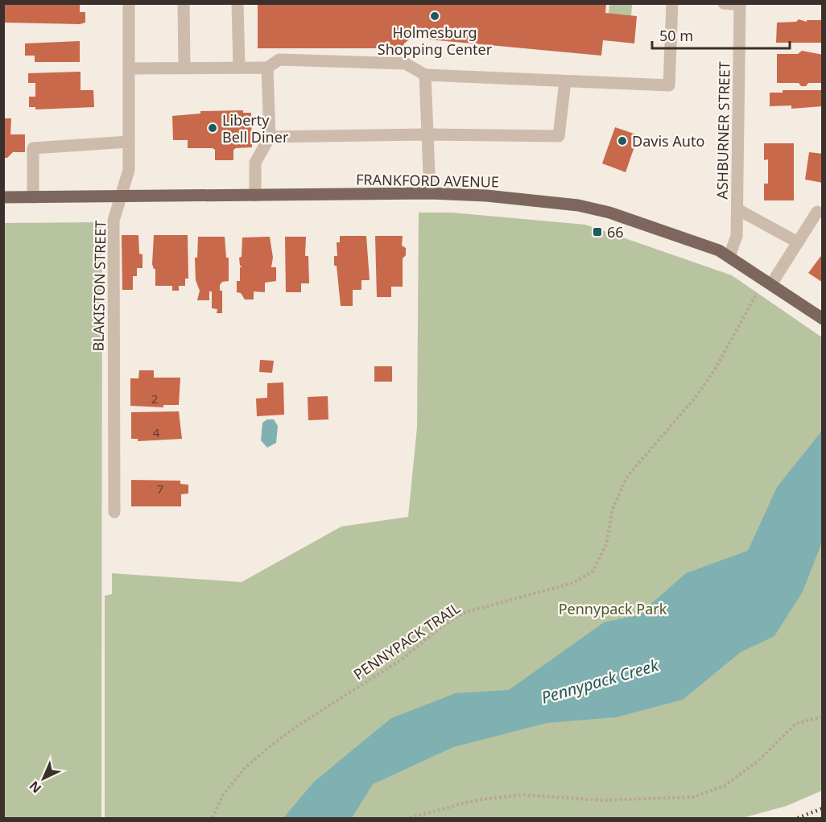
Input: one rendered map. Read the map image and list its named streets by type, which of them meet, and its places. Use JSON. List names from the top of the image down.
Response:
{
  "streets": {
    "main road": ["FRANKFORD AVENUE"],
    "street": ["ASHBURNER STREET", "BLAKISTON STREET"],
    "path": ["PENNYPACK TRAIL"]
  },
  "crossings": [
    ["ASHBURNER STREET", "FRANKFORD AVENUE"],
    ["FRANKFORD AVENUE", "BLAKISTON STREET"]
  ],
  "water": ["Pennypack Creek"],
  "parks": ["Pennypack Park"],
  "places": {
    "other": ["Holmesburg Shopping Center", "Liberty Bell Diner", "Davis Auto"],
    "transit": ["66"]
  },
  "house_numbers": ["2", "4", "7"],
  "scale_bar": "50 m",
  "north": "bottom left"
}
